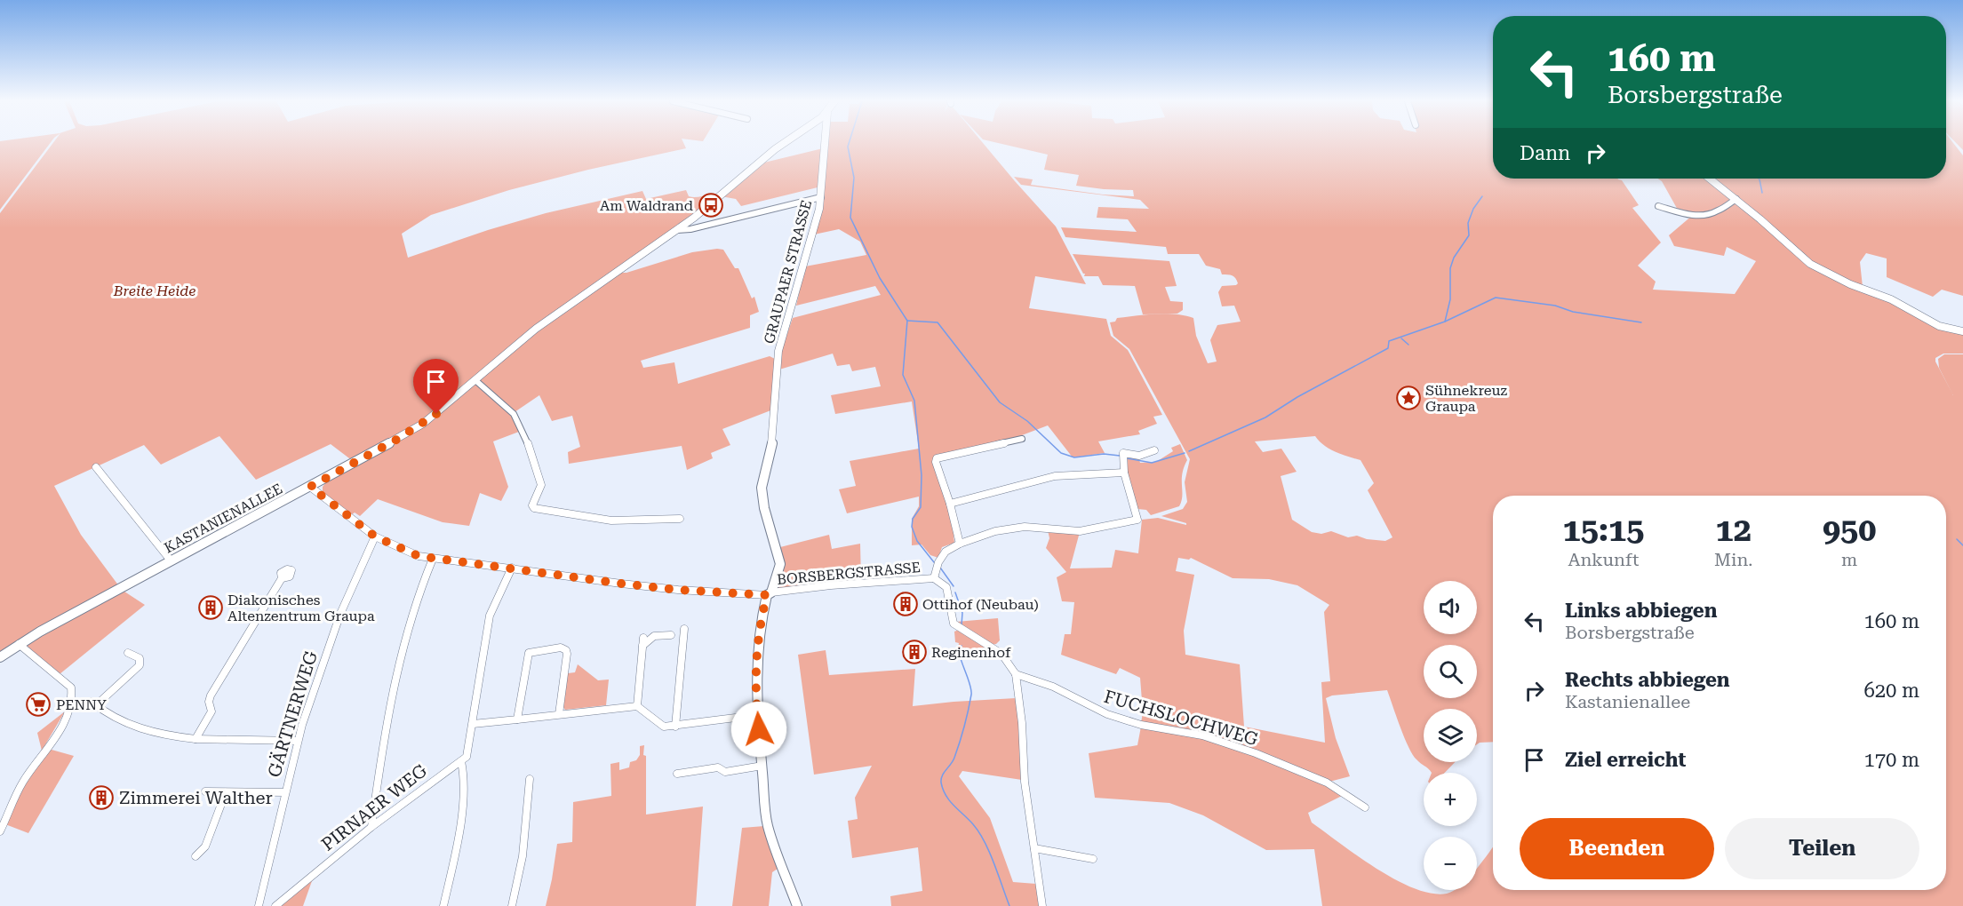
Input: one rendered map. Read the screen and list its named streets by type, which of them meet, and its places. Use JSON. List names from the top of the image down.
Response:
{
  "streets": {
    "street": [
      "GRAUPAER STRASSE",
      "KASTANIENALLEE",
      "BORSBERGSTRASSE",
      "GÄRTNERWEG",
      "FUCHSLOCHWEG",
      "PIRNAER WEG"
    ]
  },
  "crossings": [
    ["GRAUPAER STRASSE", "BORSBERGSTRASSE"],
    ["KASTANIENALLEE", "BORSBERGSTRASSE"],
    ["BORSBERGSTRASSE", "GÄRTNERWEG"]
  ],
  "parks": ["Breite Heide"],
  "places": {
    "bus stop": ["Am Waldrand"],
    "place": ["Sühnekreuz Graupa"],
    "building": [
      "Ottihof (Neubau)",
      "Diakonisches Altenzentrum Graupa",
      "Reginenhof",
      "Zimmerei Walther"
    ],
    "supermarket": ["PENNY"]
  },
  "page": {
    "turn": ["160 m", "Borsbergstraße"],
    "then": "Dann",
    "eta": [
      "15:15",
      "Ankunft",
      "12",
      "Min.",
      "950",
      "m"
    ],
    "map_buttons": ["+", "−"],
    "list": [
      {
        "name": "Links abbiegen",
        "note": "Borsbergstraße",
        "value": "160 m"
      },
      {
        "name": "Rechts abbiegen",
        "note": "Kastanienallee",
        "value": "620 m"
      },
      {
        "name": "Ziel erreicht",
        "value": "170 m"
      }
    ],
    "buttons": ["Beenden", "Teilen"]
  }
}
